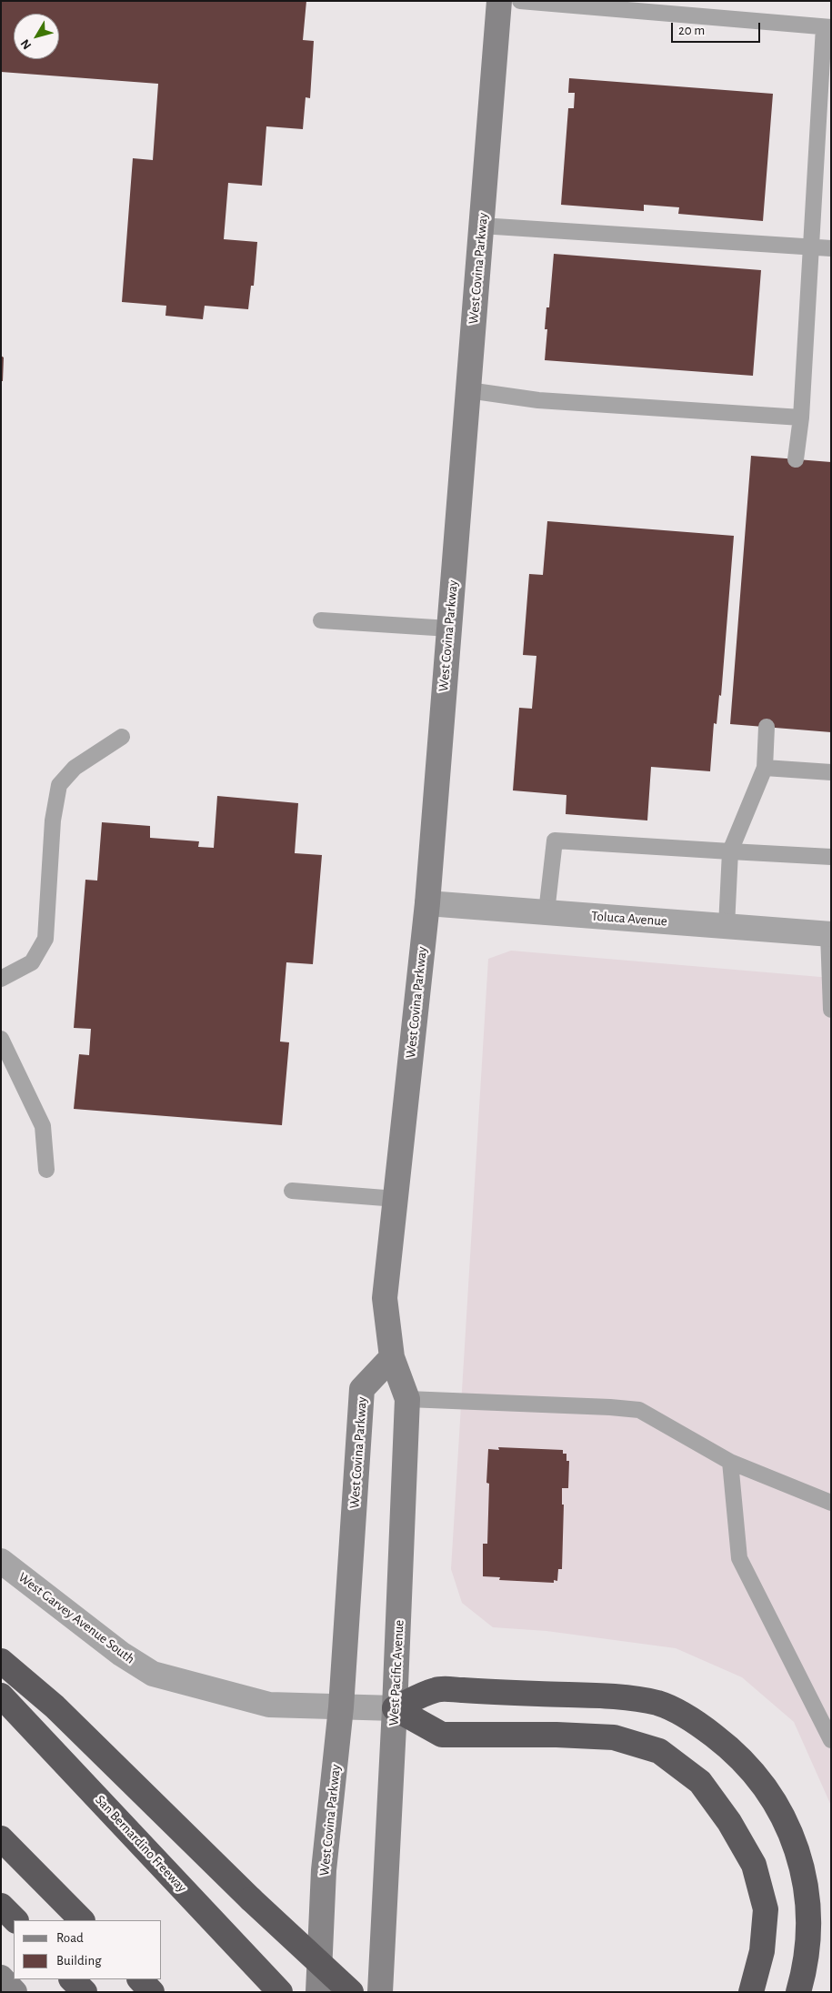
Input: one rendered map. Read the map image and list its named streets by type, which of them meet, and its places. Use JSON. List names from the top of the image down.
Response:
{
  "streets": {
    "highway": ["San Bernardino Freeway"],
    "street": [
      "West Covina Parkway",
      "Toluca Avenue",
      "West Garvey Avenue South",
      "West Pacific Avenue"
    ]
  },
  "crossings": [
    ["West Covina Parkway", "Toluca Avenue"],
    ["West Covina Parkway", "West Garvey Avenue South"],
    ["West Covina Parkway", "West Pacific Avenue"],
    ["West Garvey Avenue South", "West Pacific Avenue"]
  ],
  "legend": ["Road", "Building"],
  "scale_bar": "20 m",
  "north": "bottom left"
}
